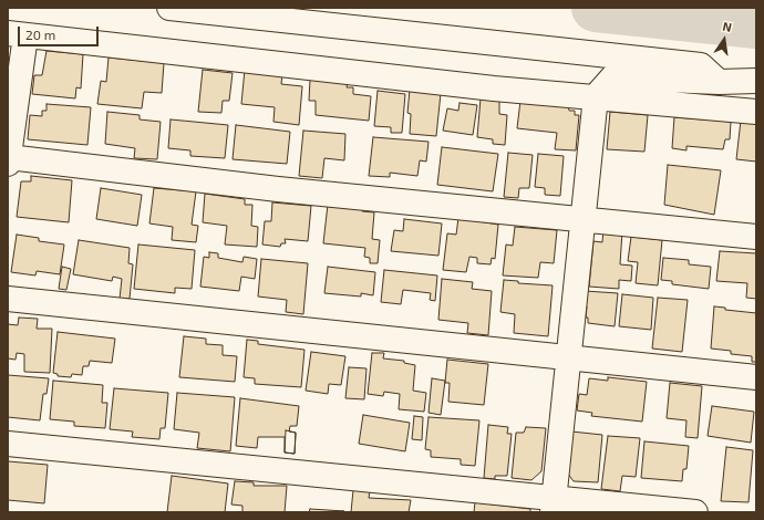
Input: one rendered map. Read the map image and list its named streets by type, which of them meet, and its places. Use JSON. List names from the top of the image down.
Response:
{
  "scale_bar": "20 m",
  "north": "top"
}
